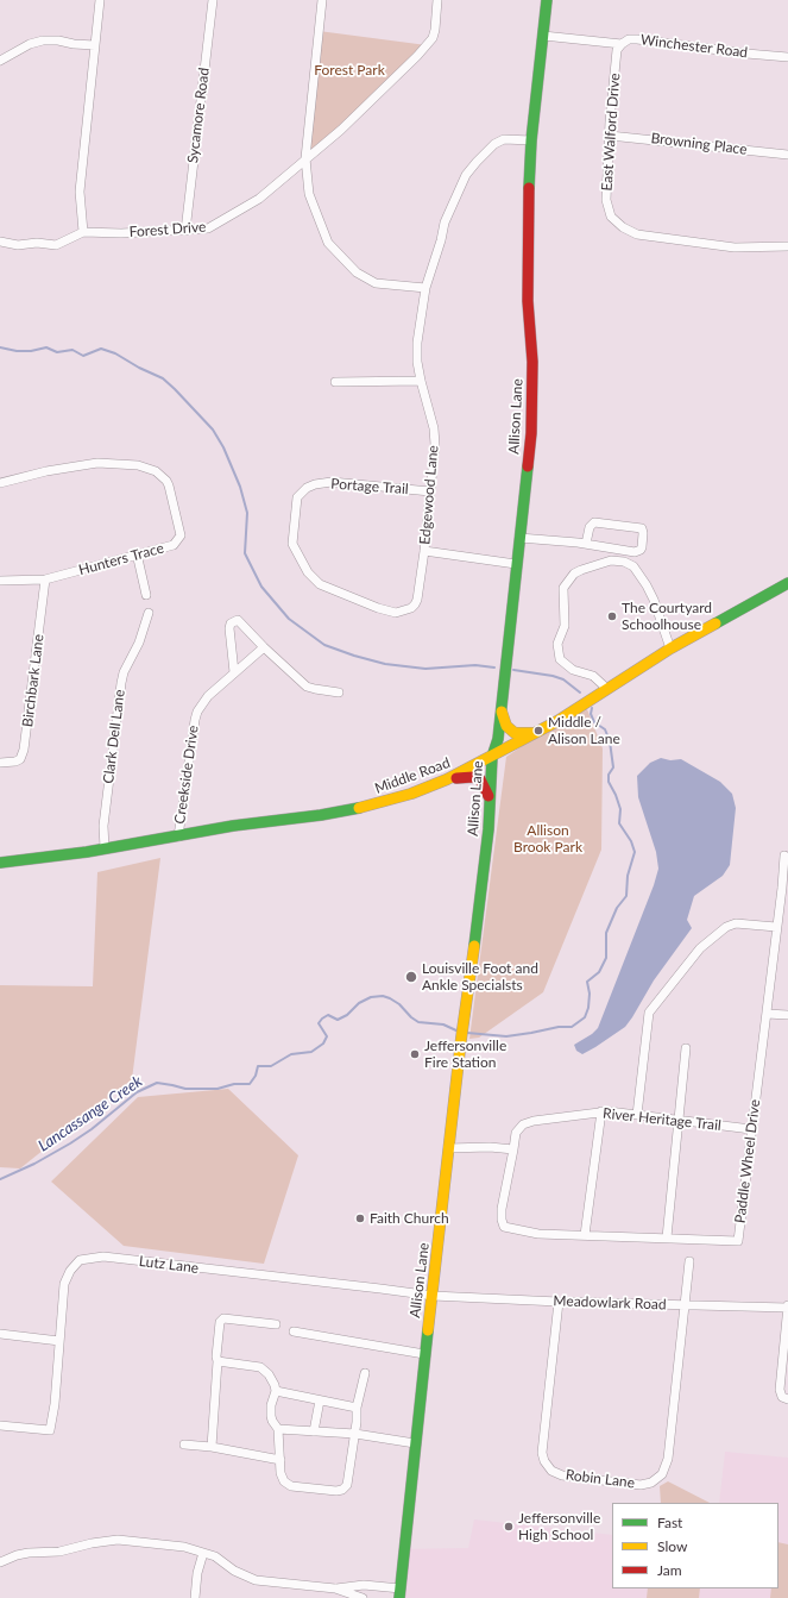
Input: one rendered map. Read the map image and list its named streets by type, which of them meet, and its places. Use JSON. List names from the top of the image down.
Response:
{
  "streets": {
    "main road": ["Allison Lane", "Middle Road"],
    "street": [
      "Winchester Road",
      "Sycamore Road",
      "East Walford Drive",
      "Browning Place",
      "Forest Drive",
      "Portage Trail",
      "Edgewood Lane",
      "Hunters Trace",
      "Birchbark Lane",
      "Clark Dell Lane",
      "Creekside Drive",
      "River Heritage Trail",
      "Paddle Wheel Drive",
      "Lutz Lane",
      "Meadowlark Road",
      "Robin Lane"
    ]
  },
  "crossings": [
    ["Winchester Road", "East Walford Drive"],
    ["Winchester Road", "Allison Lane"],
    ["Sycamore Road", "Forest Drive"],
    ["East Walford Drive", "Browning Place"],
    ["Allison Lane", "Edgewood Lane"],
    ["Allison Lane", "Middle Road"],
    ["Allison Lane", "Lutz Lane"],
    ["Allison Lane", "Meadowlark Road"],
    ["Portage Trail", "Edgewood Lane"],
    ["Hunters Trace", "Birchbark Lane"],
    ["Clark Dell Lane", "Middle Road"],
    ["Creekside Drive", "Middle Road"],
    ["River Heritage Trail", "Paddle Wheel Drive"],
    ["Lutz Lane", "Meadowlark Road"],
    ["Meadowlark Road", "Robin Lane"]
  ],
  "water": ["Lancassange Creek"],
  "parks": ["Forest Park", "Allison Brook Park"],
  "places": [
    "The Courtyard Schoolhouse",
    "Middle / Alison Lane",
    "Louisville Foot and Ankle Specialsts",
    "Jeffersonville Fire Station",
    "Faith Church",
    "Jeffersonville High School"
  ],
  "legend": ["Fast", "Slow", "Jam"]
}
